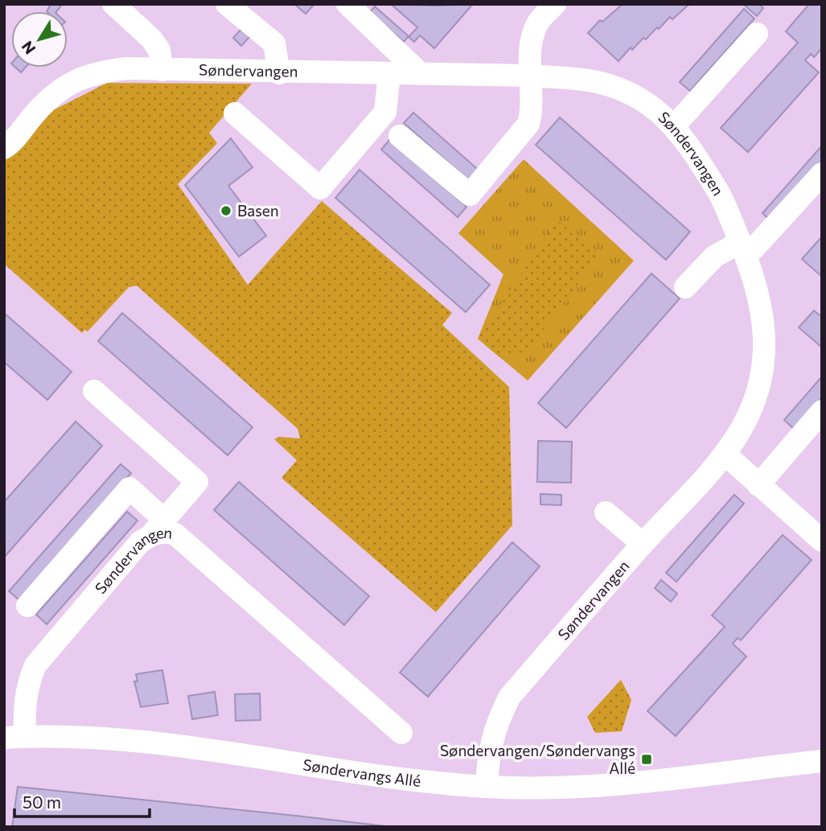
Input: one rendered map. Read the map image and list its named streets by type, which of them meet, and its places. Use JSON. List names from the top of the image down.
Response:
{
  "streets": {
    "street": ["Søndervangen", "Søndervangs Allé"]
  },
  "crossings": [
    ["Søndervangen", "Søndervangs Allé"]
  ],
  "places": {
    "other": ["Basen"],
    "transit": ["Søndervangen/Søndervangs Allé"]
  },
  "scale_bar": "50 m",
  "north": "bottom left"
}
